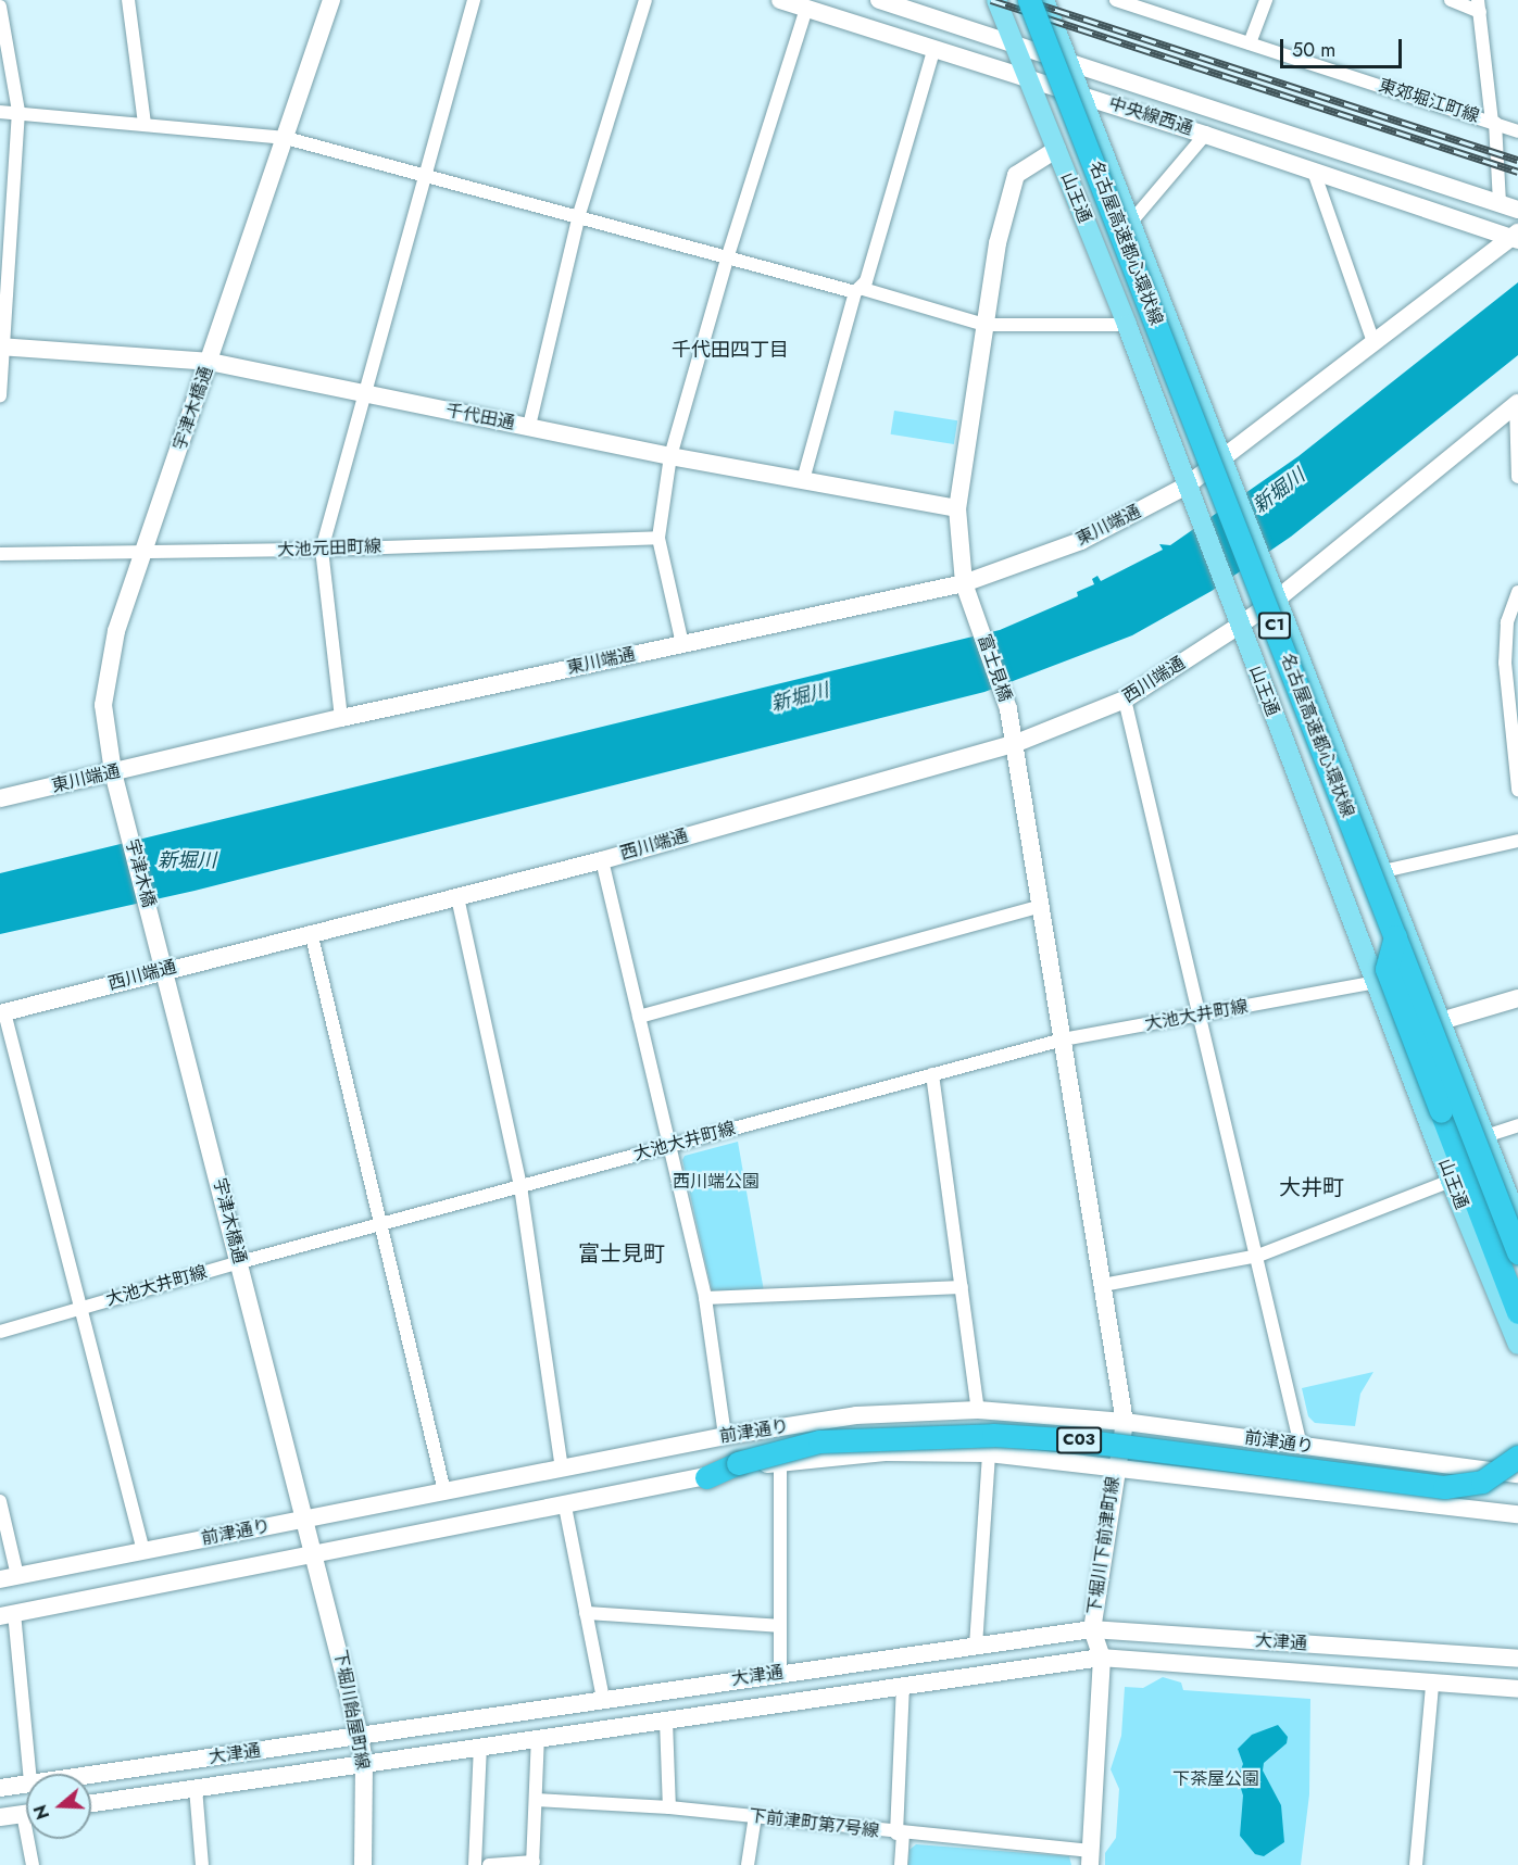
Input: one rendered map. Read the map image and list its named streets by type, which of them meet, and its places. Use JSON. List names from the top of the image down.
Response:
{
  "streets": {
    "highway": ["名古屋高速都心環状線", "C1", "C03"],
    "main road": ["山王通"],
    "street": [
      "東郊堀江町線",
      "中央線西通",
      "宇津木橋通",
      "千代田通",
      "東川端通",
      "大池元田町線",
      "富士見橋",
      "西川端通",
      "宇津木橋",
      "大池大井町線",
      "前津通り",
      "下堀川下前津町線",
      "大津通",
      "下堀川飴屋町線",
      "下前津町第7号線"
    ]
  },
  "crossings": [
    ["中央線西通", "山王通"],
    ["中央線西通", "東川端通"],
    ["山王通", "東川端通"],
    ["山王通", "富士見橋"],
    ["山王通", "西川端通"],
    ["山王通", "大池大井町線"],
    ["宇津木橋通", "千代田通"],
    ["宇津木橋通", "東川端通"],
    ["宇津木橋通", "大池元田町線"],
    ["宇津木橋通", "西川端通"],
    ["宇津木橋通", "宇津木橋"],
    ["宇津木橋通", "大池大井町線"],
    ["宇津木橋通", "前津通り"],
    ["宇津木橋通", "下堀川飴屋町線"],
    ["千代田通", "富士見橋"],
    ["東川端通", "富士見橋"],
    ["富士見橋", "西川端通"],
    ["富士見橋", "大池大井町線"],
    ["富士見橋", "前津通り"],
    ["富士見橋", "下堀川下前津町線"],
    ["前津通り", "C03"],
    ["前津通り", "下堀川下前津町線"],
    ["前津通り", "下堀川飴屋町線"],
    ["下堀川下前津町線", "大津通"],
    ["下堀川下前津町線", "下前津町第7号線"],
    ["大津通", "下堀川飴屋町線"]
  ],
  "districts": ["千代田四丁目", "大井町", "富士見町"],
  "water": ["新堀川"],
  "parks": ["西川端公園", "下茶屋公園"],
  "scale_bar": "50 m",
  "north": "left"
}
